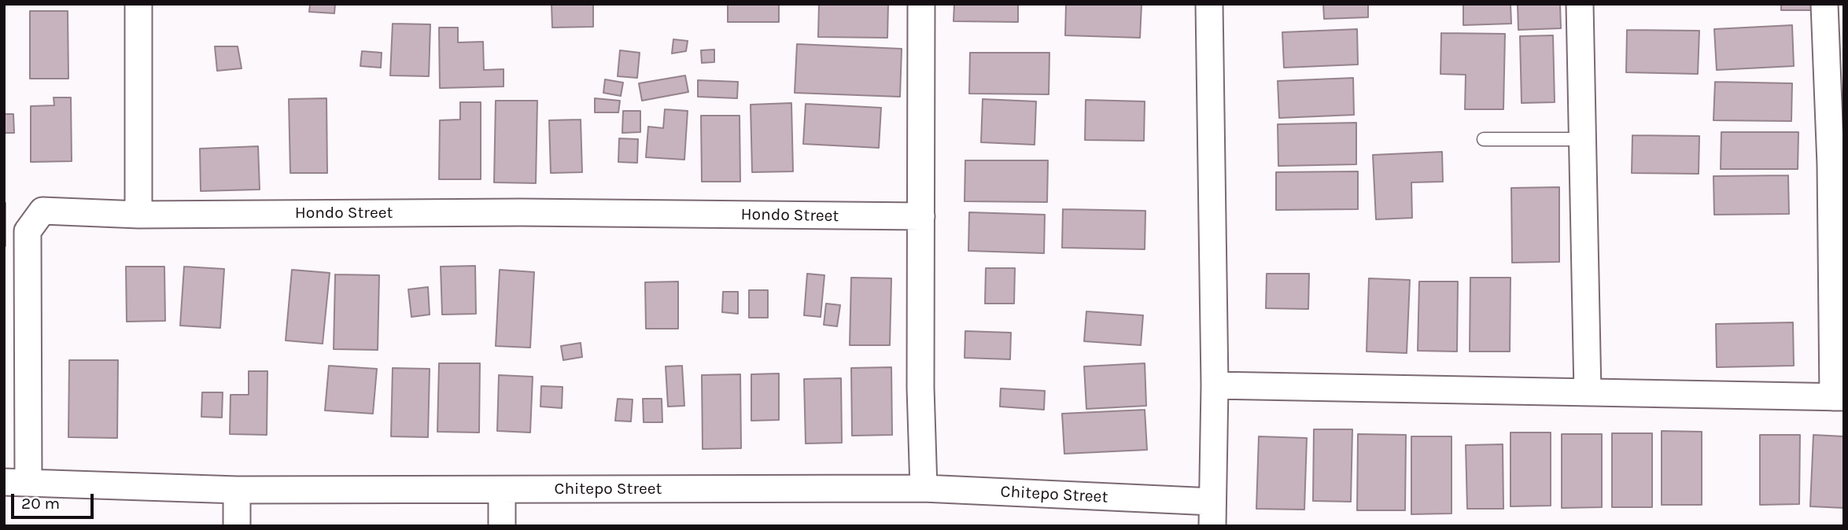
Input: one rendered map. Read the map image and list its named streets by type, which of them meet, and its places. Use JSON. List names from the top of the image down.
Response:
{
  "streets": {
    "street": ["Hondo Street", "Chitepo Street"]
  },
  "crossings": [
    ["Hondo Street", "Chitepo Street"]
  ],
  "scale_bar": "20 m"
}
